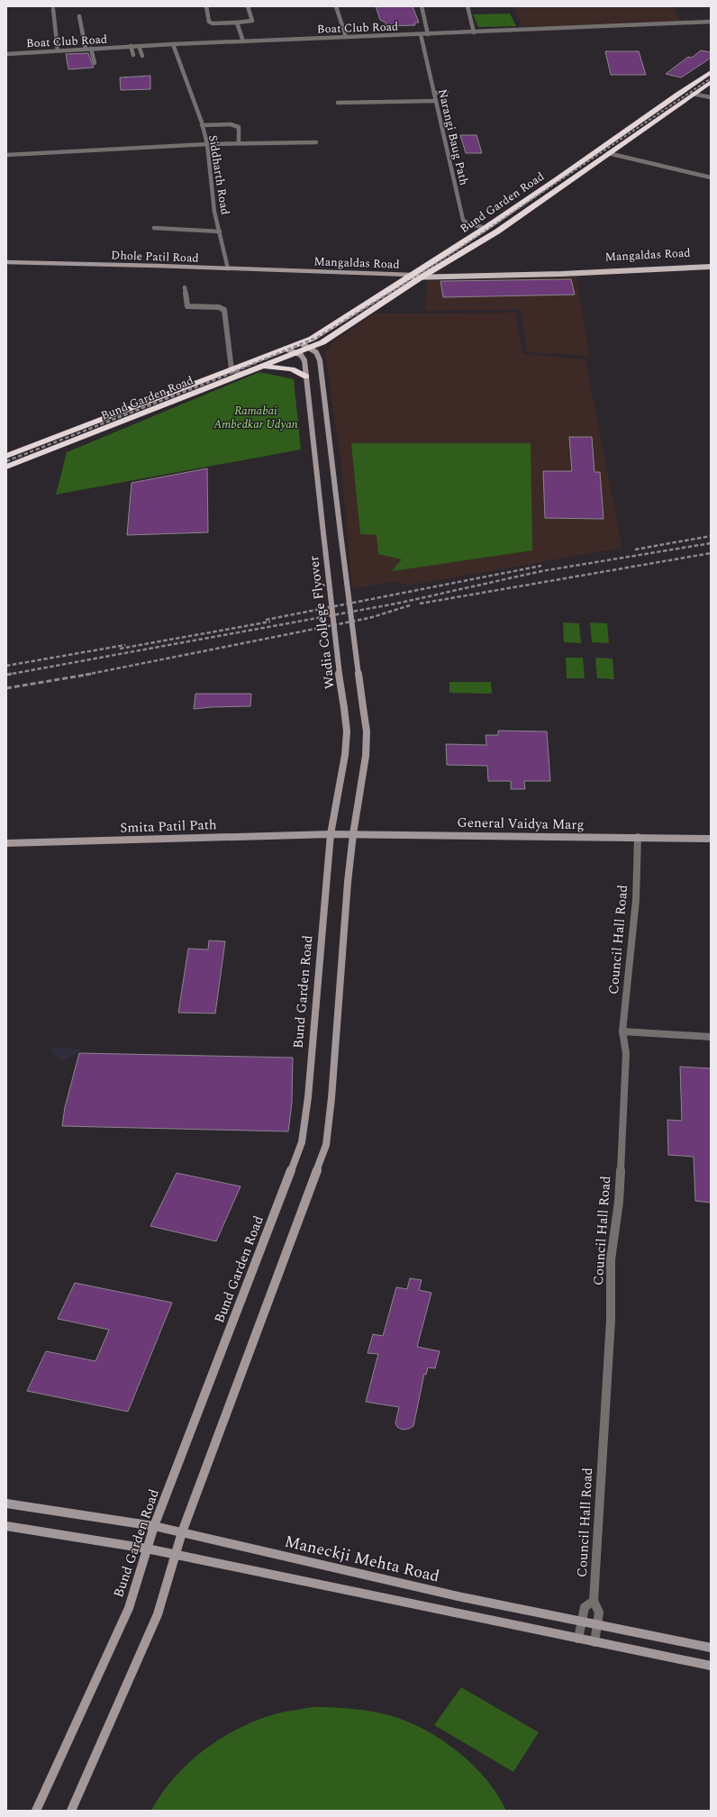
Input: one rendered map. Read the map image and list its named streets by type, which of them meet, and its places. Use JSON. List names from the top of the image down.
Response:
{
  "streets": {
    "highway": ["Bund Garden Road"],
    "main road": [
      "Mangaldas Road",
      "Dhole Patil Road",
      "Wadia College Flyover",
      "General Vaidya Marg",
      "Smita Patil Path",
      "Maneckji Mehta Road"
    ],
    "street": [
      "Boat Club Road",
      "Narangi Baug Path",
      "Siddharth Road",
      "Council Hall Road"
    ]
  },
  "crossings": [
    ["Boat Club Road", "Narangi Baug Path"],
    ["Boat Club Road", "Siddharth Road"],
    ["Narangi Baug Path", "Bund Garden Road"],
    ["Siddharth Road", "Dhole Patil Road"],
    ["Bund Garden Road", "Mangaldas Road"],
    ["Bund Garden Road", "Wadia College Flyover"],
    ["Bund Garden Road", "General Vaidya Marg"],
    ["Bund Garden Road", "Smita Patil Path"],
    ["Bund Garden Road", "Maneckji Mehta Road"],
    ["Mangaldas Road", "Dhole Patil Road"],
    ["General Vaidya Marg", "Smita Patil Path"],
    ["General Vaidya Marg", "Council Hall Road"],
    ["Council Hall Road", "Maneckji Mehta Road"]
  ],
  "parks": ["Ramabai Ambedkar Udyan"]
}
